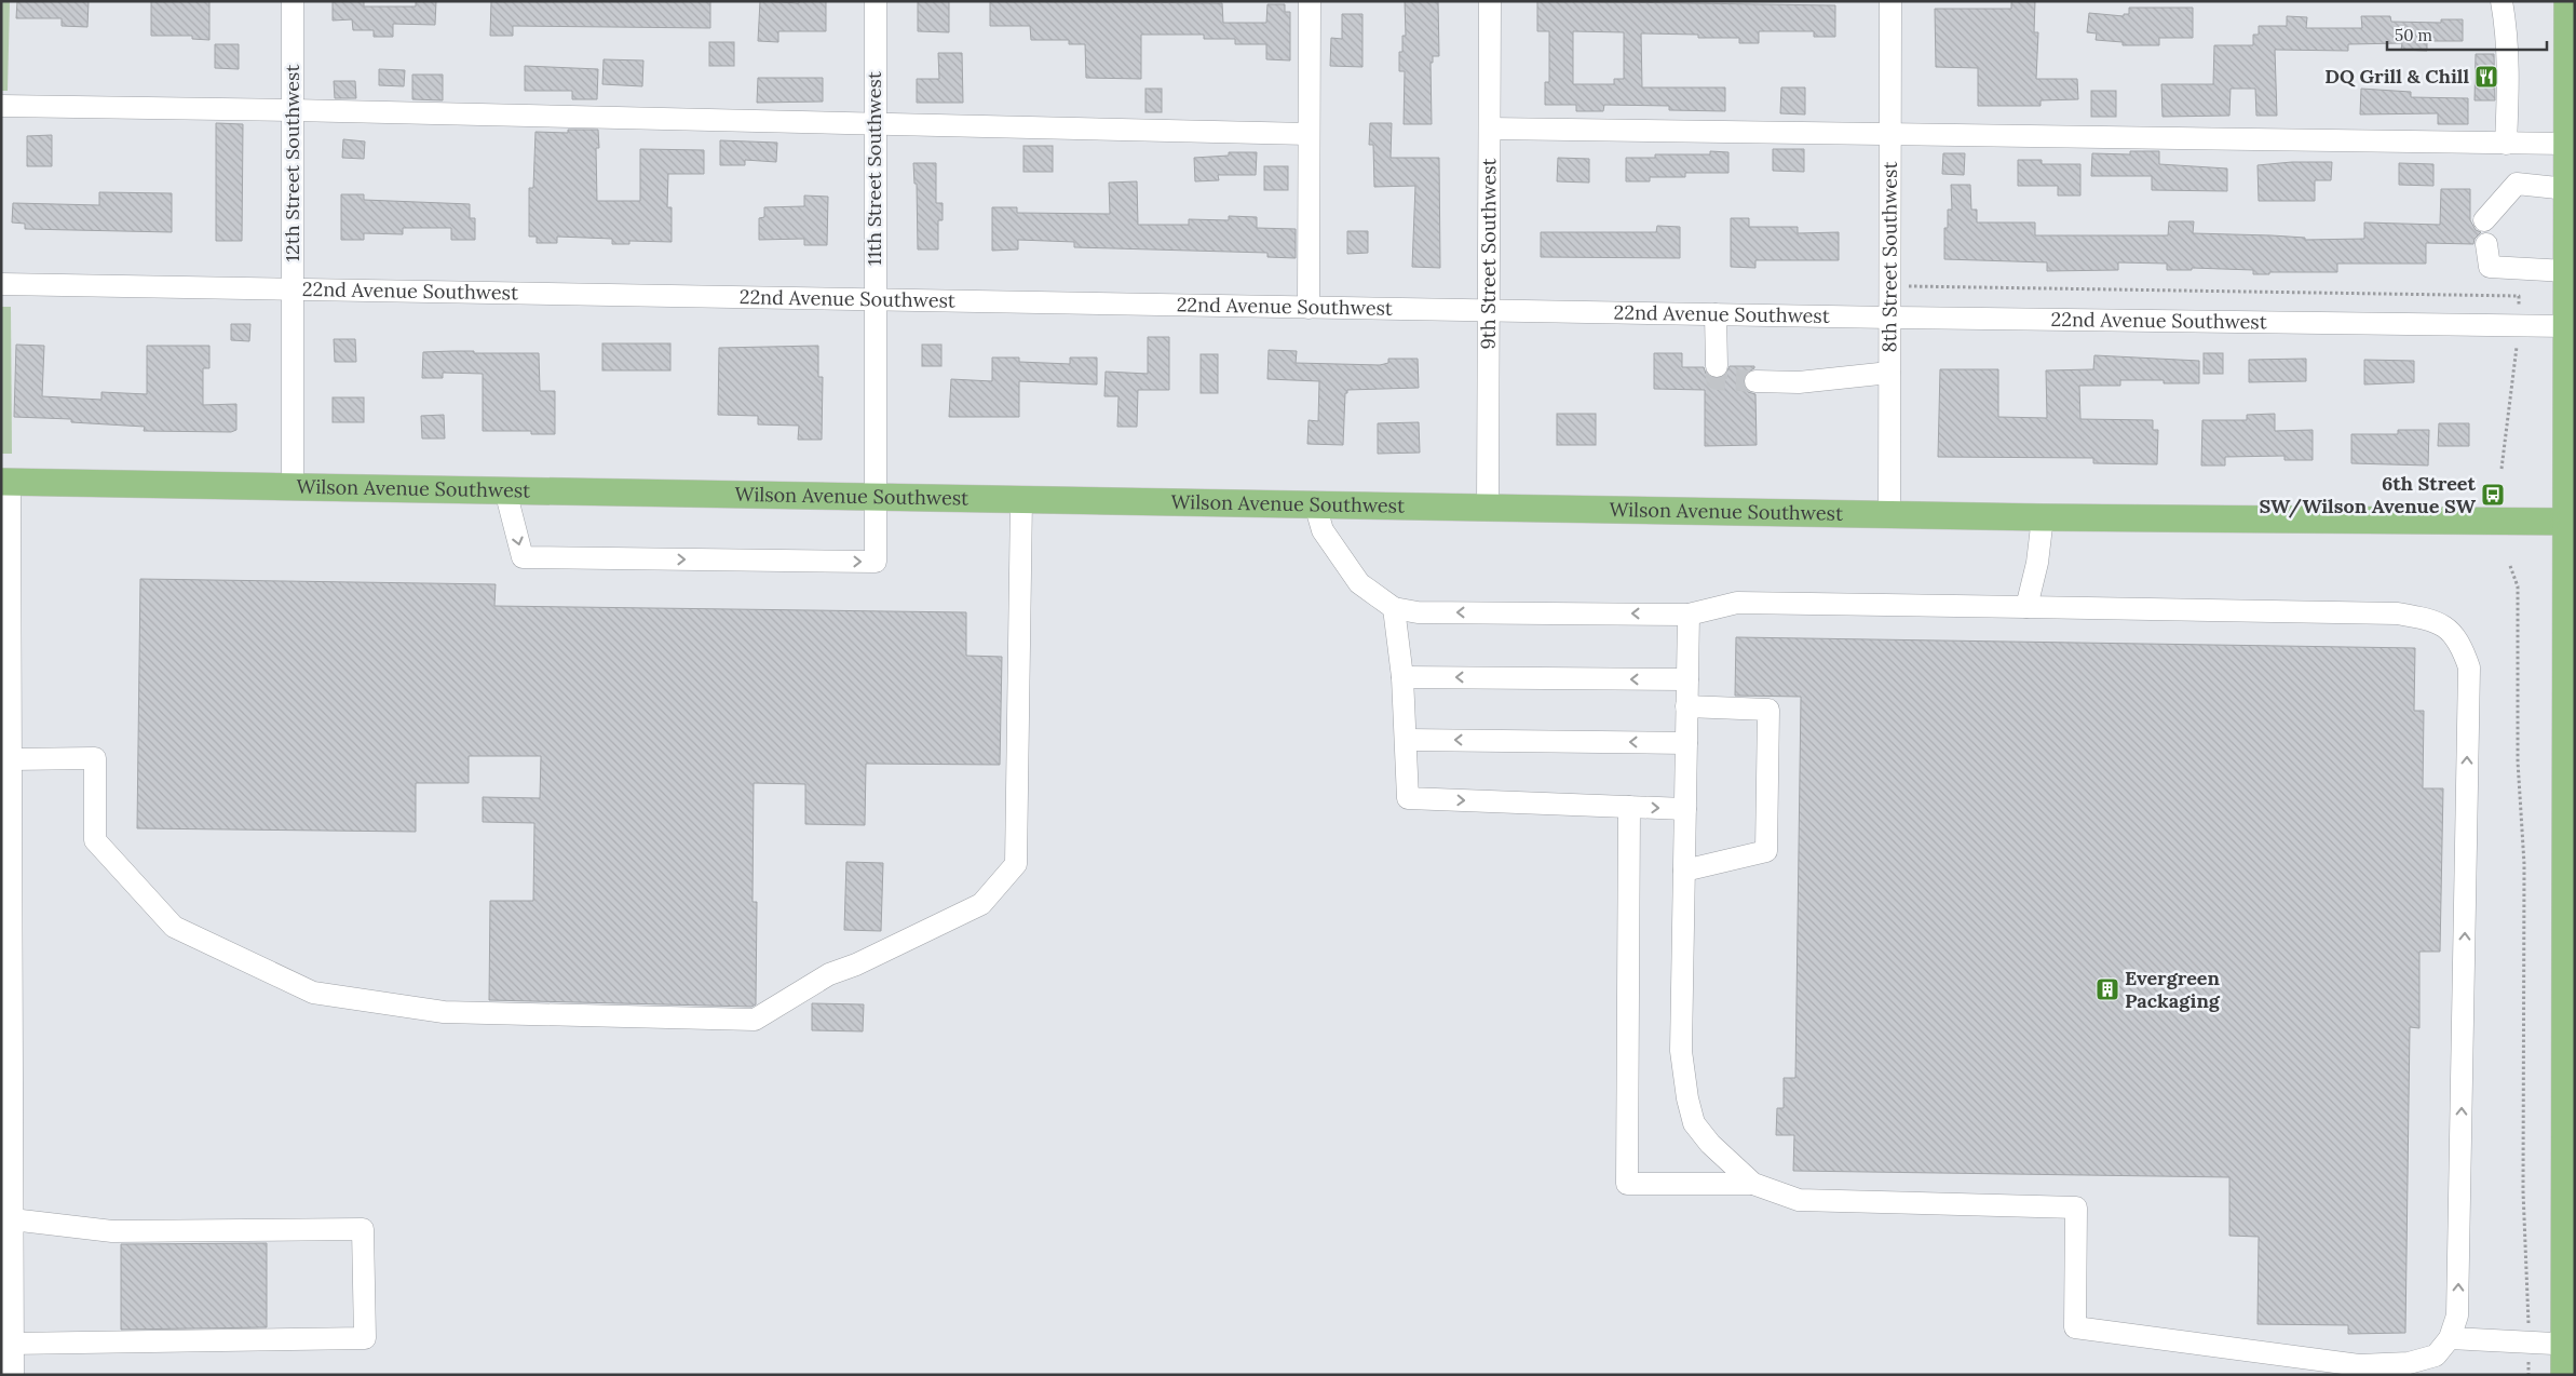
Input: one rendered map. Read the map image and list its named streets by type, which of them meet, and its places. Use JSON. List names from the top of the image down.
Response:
{
  "streets": {
    "main road": ["Wilson Avenue Southwest"],
    "street": [
      "12th Street Southwest",
      "11th Street Southwest",
      "9th Street Southwest",
      "8th Street Southwest",
      "22nd Avenue Southwest"
    ]
  },
  "crossings": [
    ["12th Street Southwest", "22nd Avenue Southwest"],
    ["12th Street Southwest", "Wilson Avenue Southwest"],
    ["11th Street Southwest", "22nd Avenue Southwest"],
    ["11th Street Southwest", "Wilson Avenue Southwest"],
    ["9th Street Southwest", "22nd Avenue Southwest"],
    ["9th Street Southwest", "Wilson Avenue Southwest"],
    ["8th Street Southwest", "22nd Avenue Southwest"],
    ["8th Street Southwest", "Wilson Avenue Southwest"]
  ],
  "places": {
    "restaurant": ["DQ Grill & Chill"],
    "bus stop": ["6th Street SW/Wilson Avenue SW"],
    "building": ["Evergreen Packaging"]
  },
  "scale_bar": "50 m"
}
